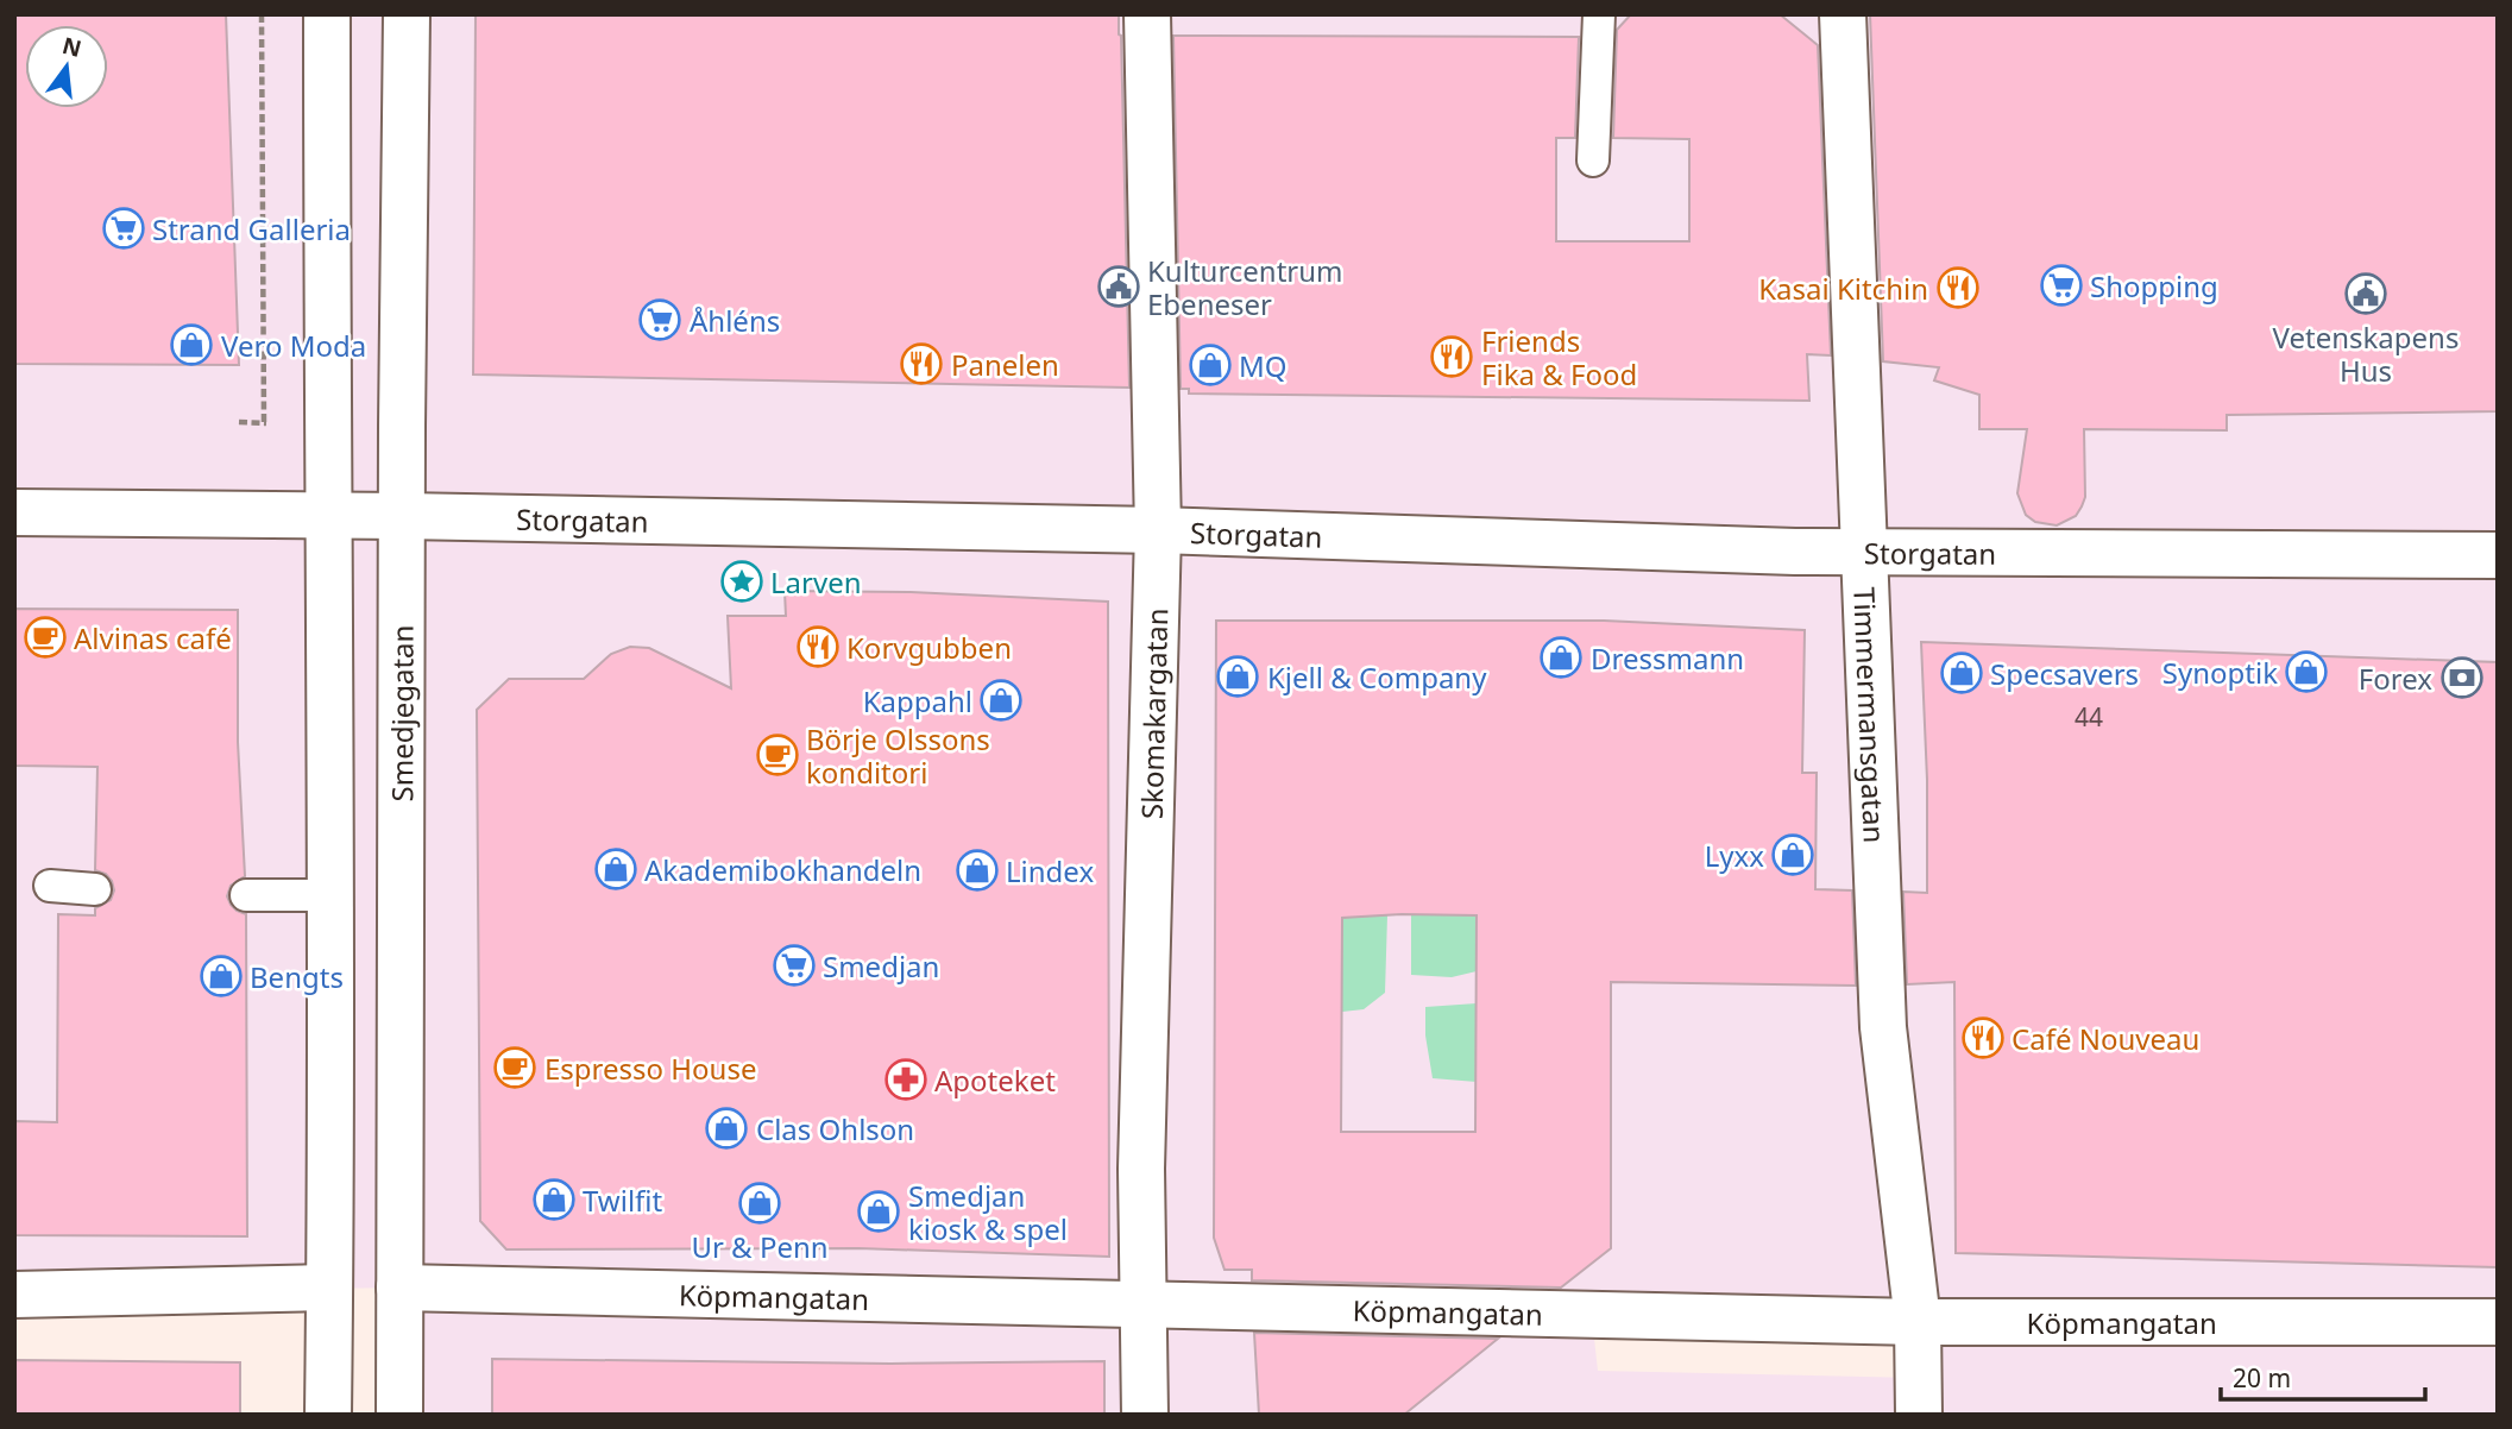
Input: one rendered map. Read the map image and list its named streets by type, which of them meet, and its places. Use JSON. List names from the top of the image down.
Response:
{
  "streets": {
    "street": [
      "Storgatan",
      "Smedjegatan",
      "Skomakargatan",
      "Timmermansgatan",
      "Köpmangatan"
    ]
  },
  "crossings": [
    ["Storgatan", "Smedjegatan"],
    ["Storgatan", "Skomakargatan"],
    ["Storgatan", "Timmermansgatan"],
    ["Smedjegatan", "Köpmangatan"],
    ["Skomakargatan", "Köpmangatan"],
    ["Timmermansgatan", "Köpmangatan"]
  ],
  "places": {
    "supermarket": [
      "Strand Galleria",
      "Shopping",
      "Åhléns",
      "Smedjan"
    ],
    "public building": ["Kulturcentrum Ebeneser", "Vetenskapens Hus"],
    "restaurant": [
      "Kasai Kitchin",
      "Friends Fika & Food",
      "Panelen",
      "Korvgubben",
      "Café Nouveau"
    ],
    "shop": [
      "Vero Moda",
      "MQ",
      "Dressmann",
      "Synoptik",
      "Specsavers",
      "Kjell & Company",
      "Kappahl",
      "Lyxx",
      "Akademibokhandeln",
      "Lindex",
      "Bengts",
      "Clas Ohlson",
      "Twilfit",
      "Ur & Penn",
      "Smedjan kiosk & spel"
    ],
    "place": ["Larven"],
    "cafe": ["Alvinas café", "Börje Olssons konditori", "Espresso House"],
    "bank": ["Forex"],
    "pharmacy": ["Apoteket"]
  },
  "house_numbers": ["44"],
  "scale_bar": "20 m",
  "north": "top"
}
